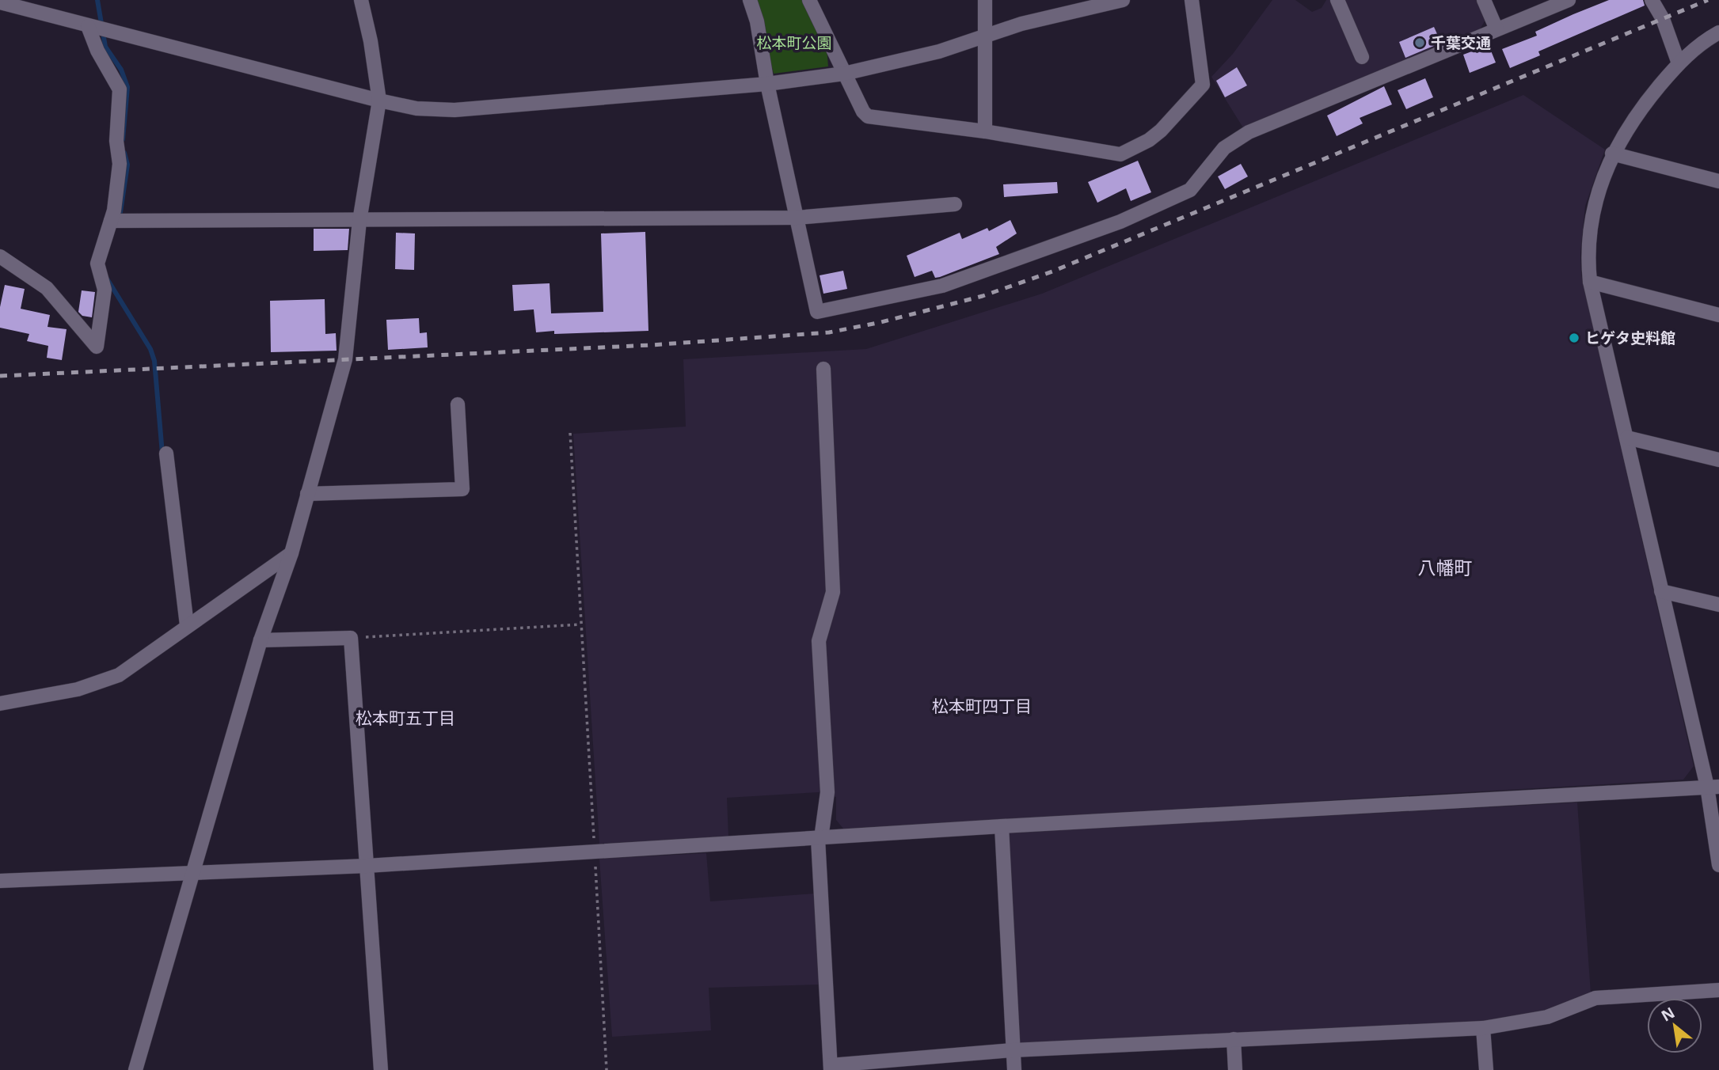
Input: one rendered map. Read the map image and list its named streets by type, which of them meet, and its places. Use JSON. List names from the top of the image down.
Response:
{
  "districts": ["八幡町", "松本町四丁目", "松本町五丁目"],
  "parks": ["松本町公園"],
  "places": ["千葉交通", "ヒゲタ史料館"],
  "north": "top left"
}
